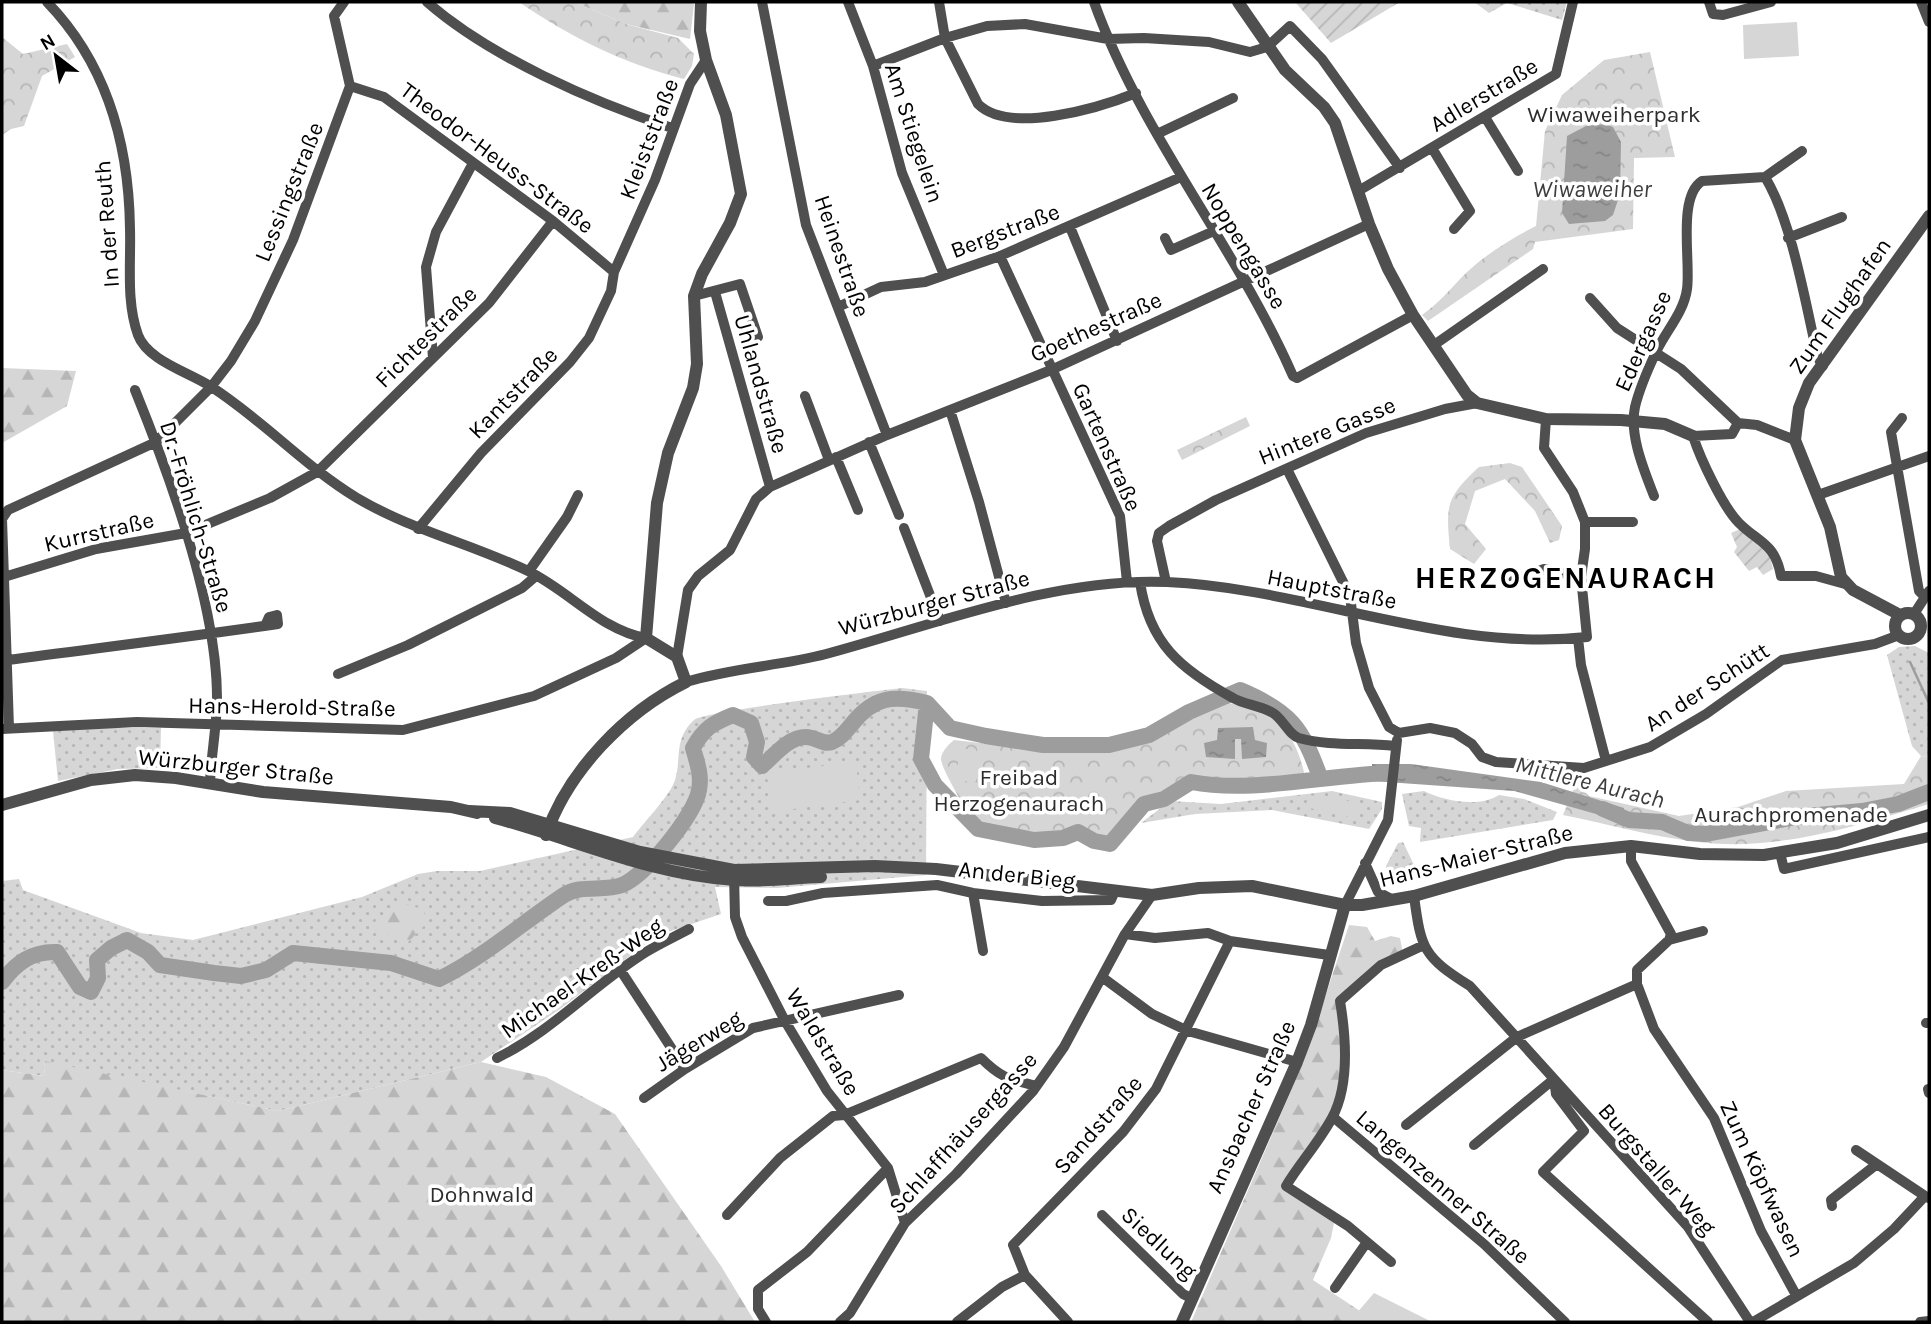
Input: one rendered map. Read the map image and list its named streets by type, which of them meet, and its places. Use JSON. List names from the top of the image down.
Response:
{
  "streets": {
    "street": [
      "Adlerstraße",
      "Am Stiegelein",
      "Kleiststraße",
      "Theodor-Heuss-Straße",
      "Lessingstraße",
      "In der Reuth",
      "Bergstraße",
      "Noppengasse",
      "Heinestraße",
      "Zum Flughafen",
      "Goethestraße",
      "Fichtestraße",
      "Edergasse",
      "Uhlandstraße",
      "Kantstraße",
      "Hintere Gasse",
      "Gartenstraße",
      "Dr.-Fröhlich-Straße",
      "Kurrstraße",
      "Hauptstraße",
      "Würzburger Straße",
      "An der Schütt",
      "Hans-Herold-Straße",
      "Hans-Maier-Straße",
      "An der Bieg",
      "Michael-Kreß-Weg",
      "Jägerweg",
      "Waldstraße",
      "Ansbacher Straße",
      "Sandstraße",
      "Schlaffhäusergasse",
      "Burgstaller Weg",
      "Zum Köpfwasen",
      "Langenzenner Straße",
      "Siedlung"
    ]
  },
  "crossings": [
    ["Am Stiegelein", "Bergstraße"],
    ["Kleiststraße", "Theodor-Heuss-Straße"],
    ["Kleiststraße", "Kantstraße"],
    ["Theodor-Heuss-Straße", "Lessingstraße"],
    ["Theodor-Heuss-Straße", "Fichtestraße"],
    ["Theodor-Heuss-Straße", "Kantstraße"],
    ["Lessingstraße", "In der Reuth"],
    ["Lessingstraße", "Dr.-Fröhlich-Straße"],
    ["Bergstraße", "Noppengasse"],
    ["Bergstraße", "Heinestraße"],
    ["Bergstraße", "Gartenstraße"],
    ["Noppengasse", "Goethestraße"],
    ["Heinestraße", "Goethestraße"],
    ["Goethestraße", "Uhlandstraße"],
    ["Goethestraße", "Gartenstraße"],
    ["Fichtestraße", "Kurrstraße"],
    ["Edergasse", "Hintere Gasse"],
    ["Hintere Gasse", "Würzburger Straße"],
    ["Gartenstraße", "Würzburger Straße"],
    ["Dr.-Fröhlich-Straße", "Kurrstraße"],
    ["Dr.-Fröhlich-Straße", "Würzburger Straße"],
    ["Dr.-Fröhlich-Straße", "Hans-Herold-Straße"],
    ["Hauptstraße", "Würzburger Straße"],
    ["Würzburger Straße", "Hans-Maier-Straße"],
    ["Hans-Maier-Straße", "An der Bieg"],
    ["Hans-Maier-Straße", "Waldstraße"],
    ["Hans-Maier-Straße", "Ansbacher Straße"],
    ["Hans-Maier-Straße", "Schlaffhäusergasse"],
    ["Jägerweg", "Waldstraße"],
    ["Waldstraße", "Schlaffhäusergasse"],
    ["Ansbacher Straße", "Siedlung"],
    ["Burgstaller Weg", "Langenzenner Straße"]
  ],
  "districts": ["HERZOGENAURACH"],
  "water": ["Wiwaweiher", "Mittlere Aurach"],
  "parks": [
    "Wiwaweiherpark",
    "Freibad Herzogenaurach",
    "Aurachpromenade",
    "Dohnwald"
  ],
  "north": "top left"
}
